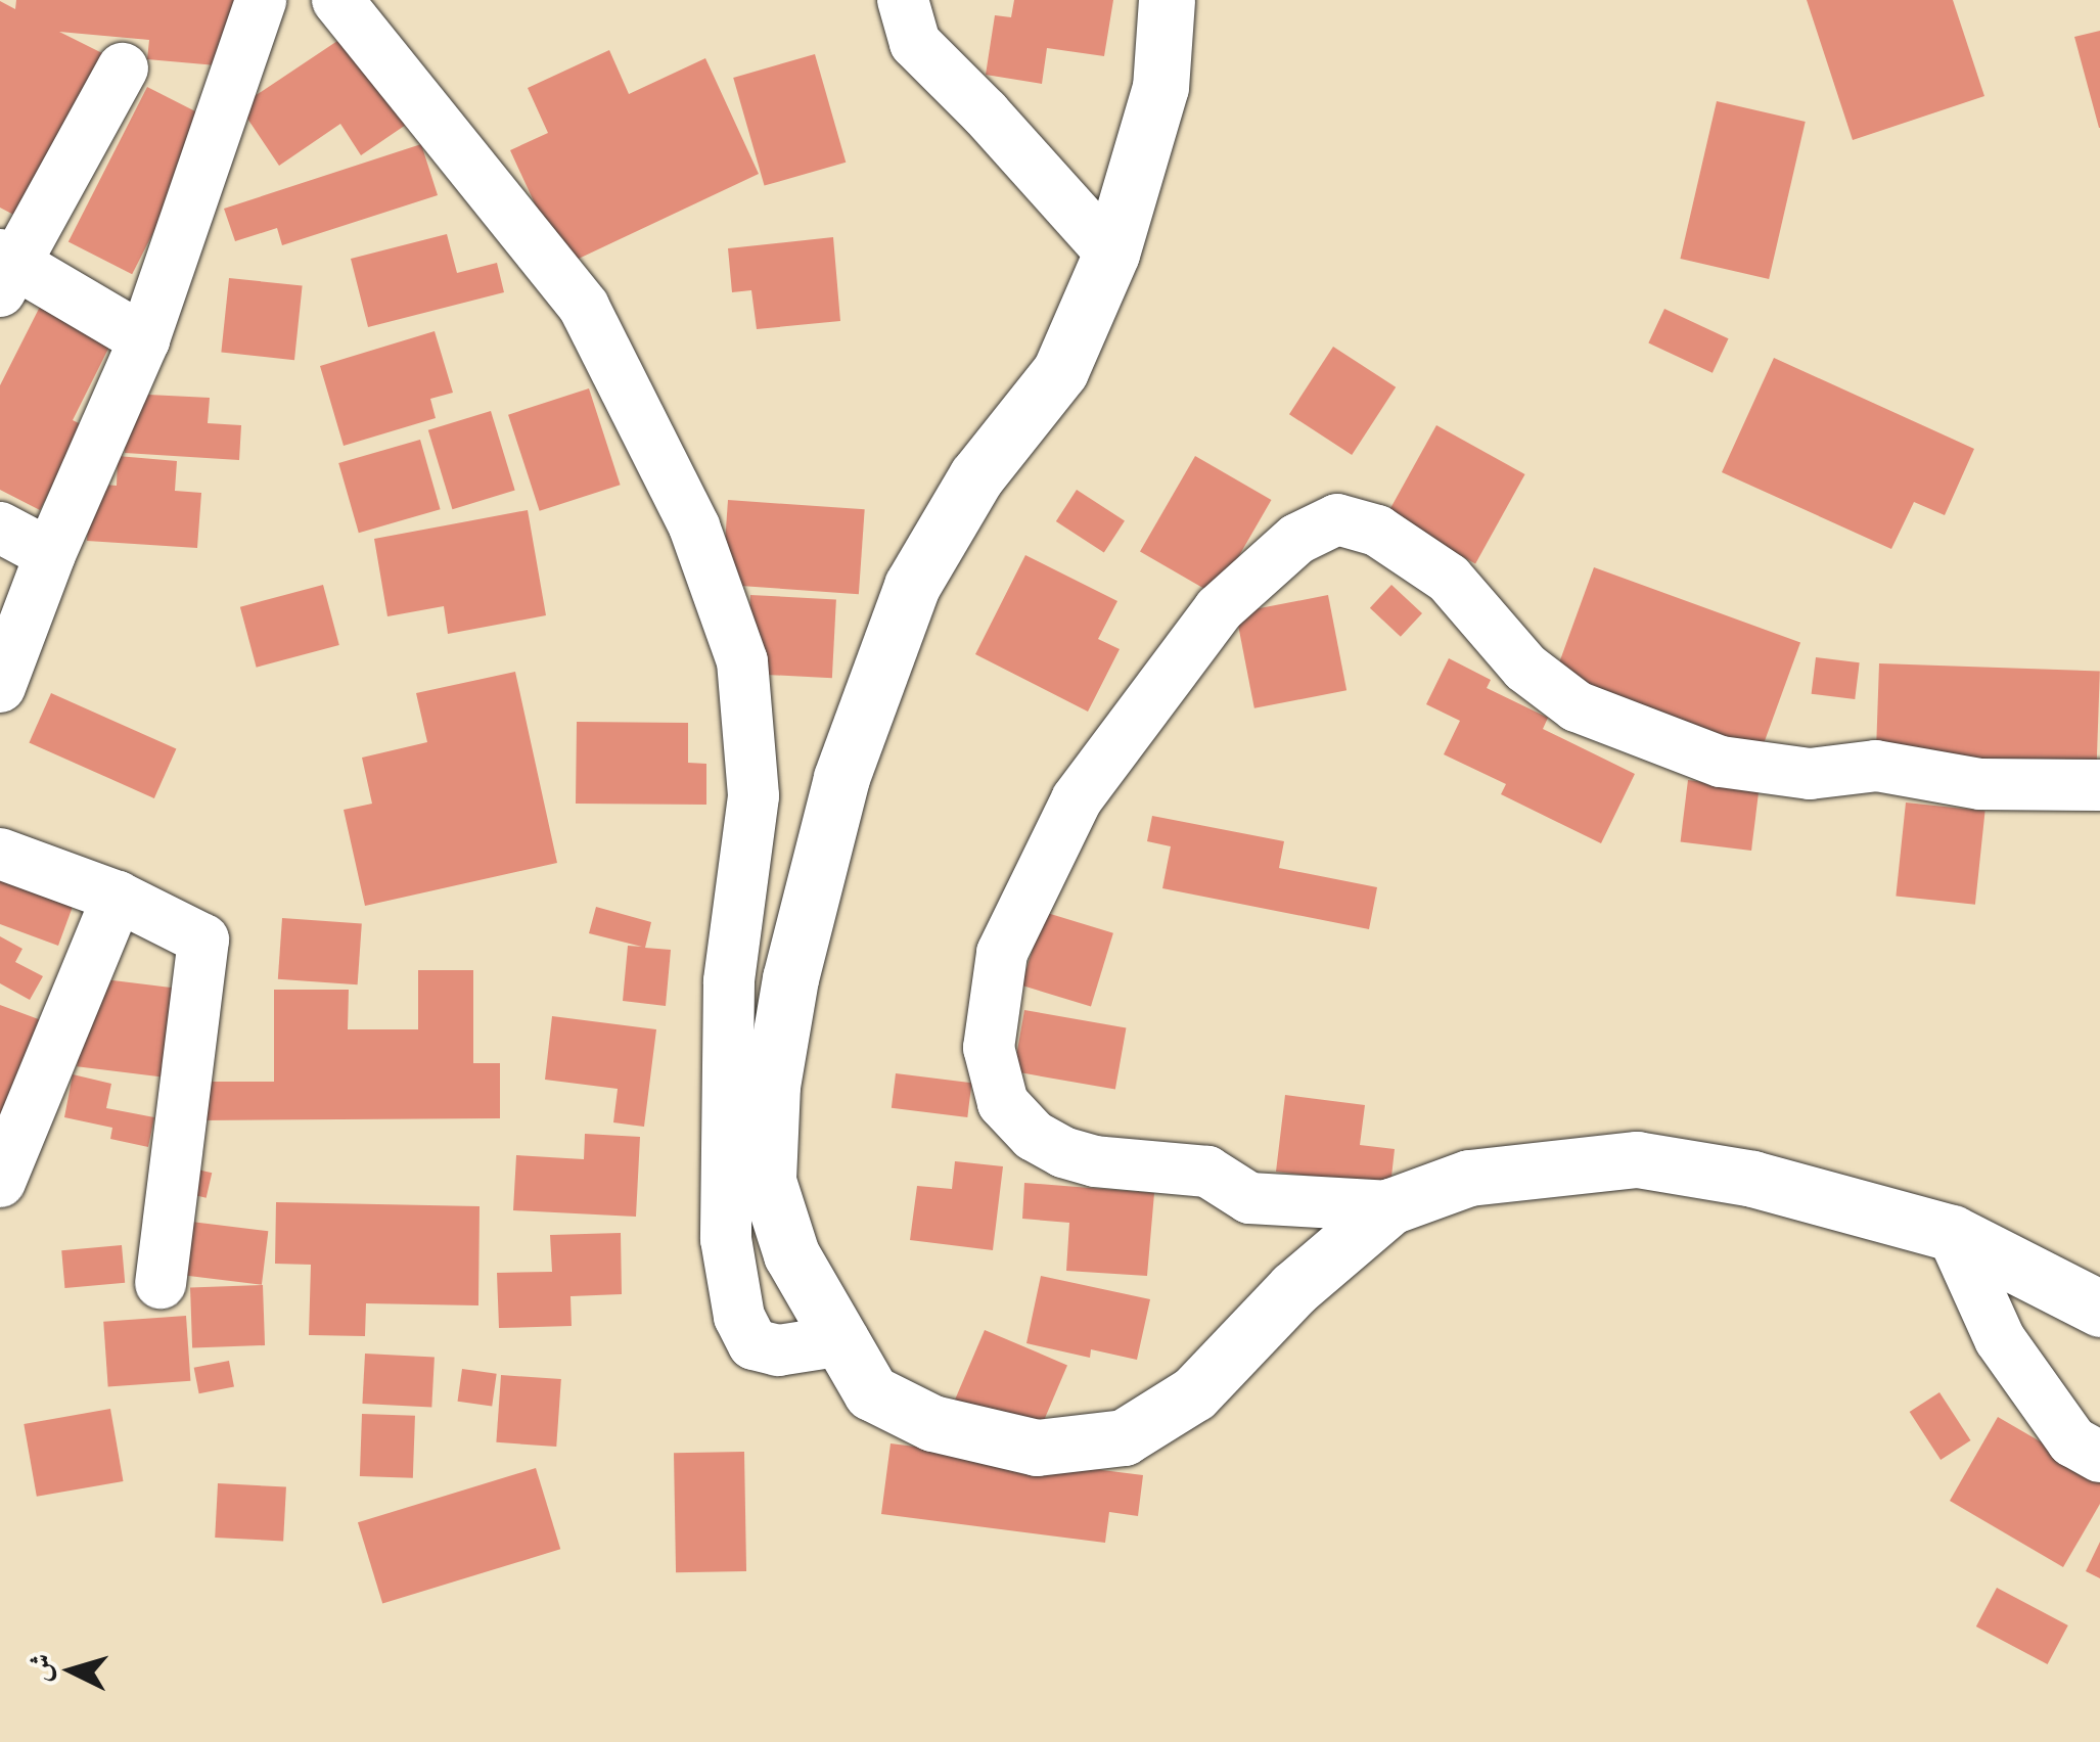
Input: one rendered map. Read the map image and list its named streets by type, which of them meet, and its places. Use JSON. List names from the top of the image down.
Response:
{
  "north": "left"
}
